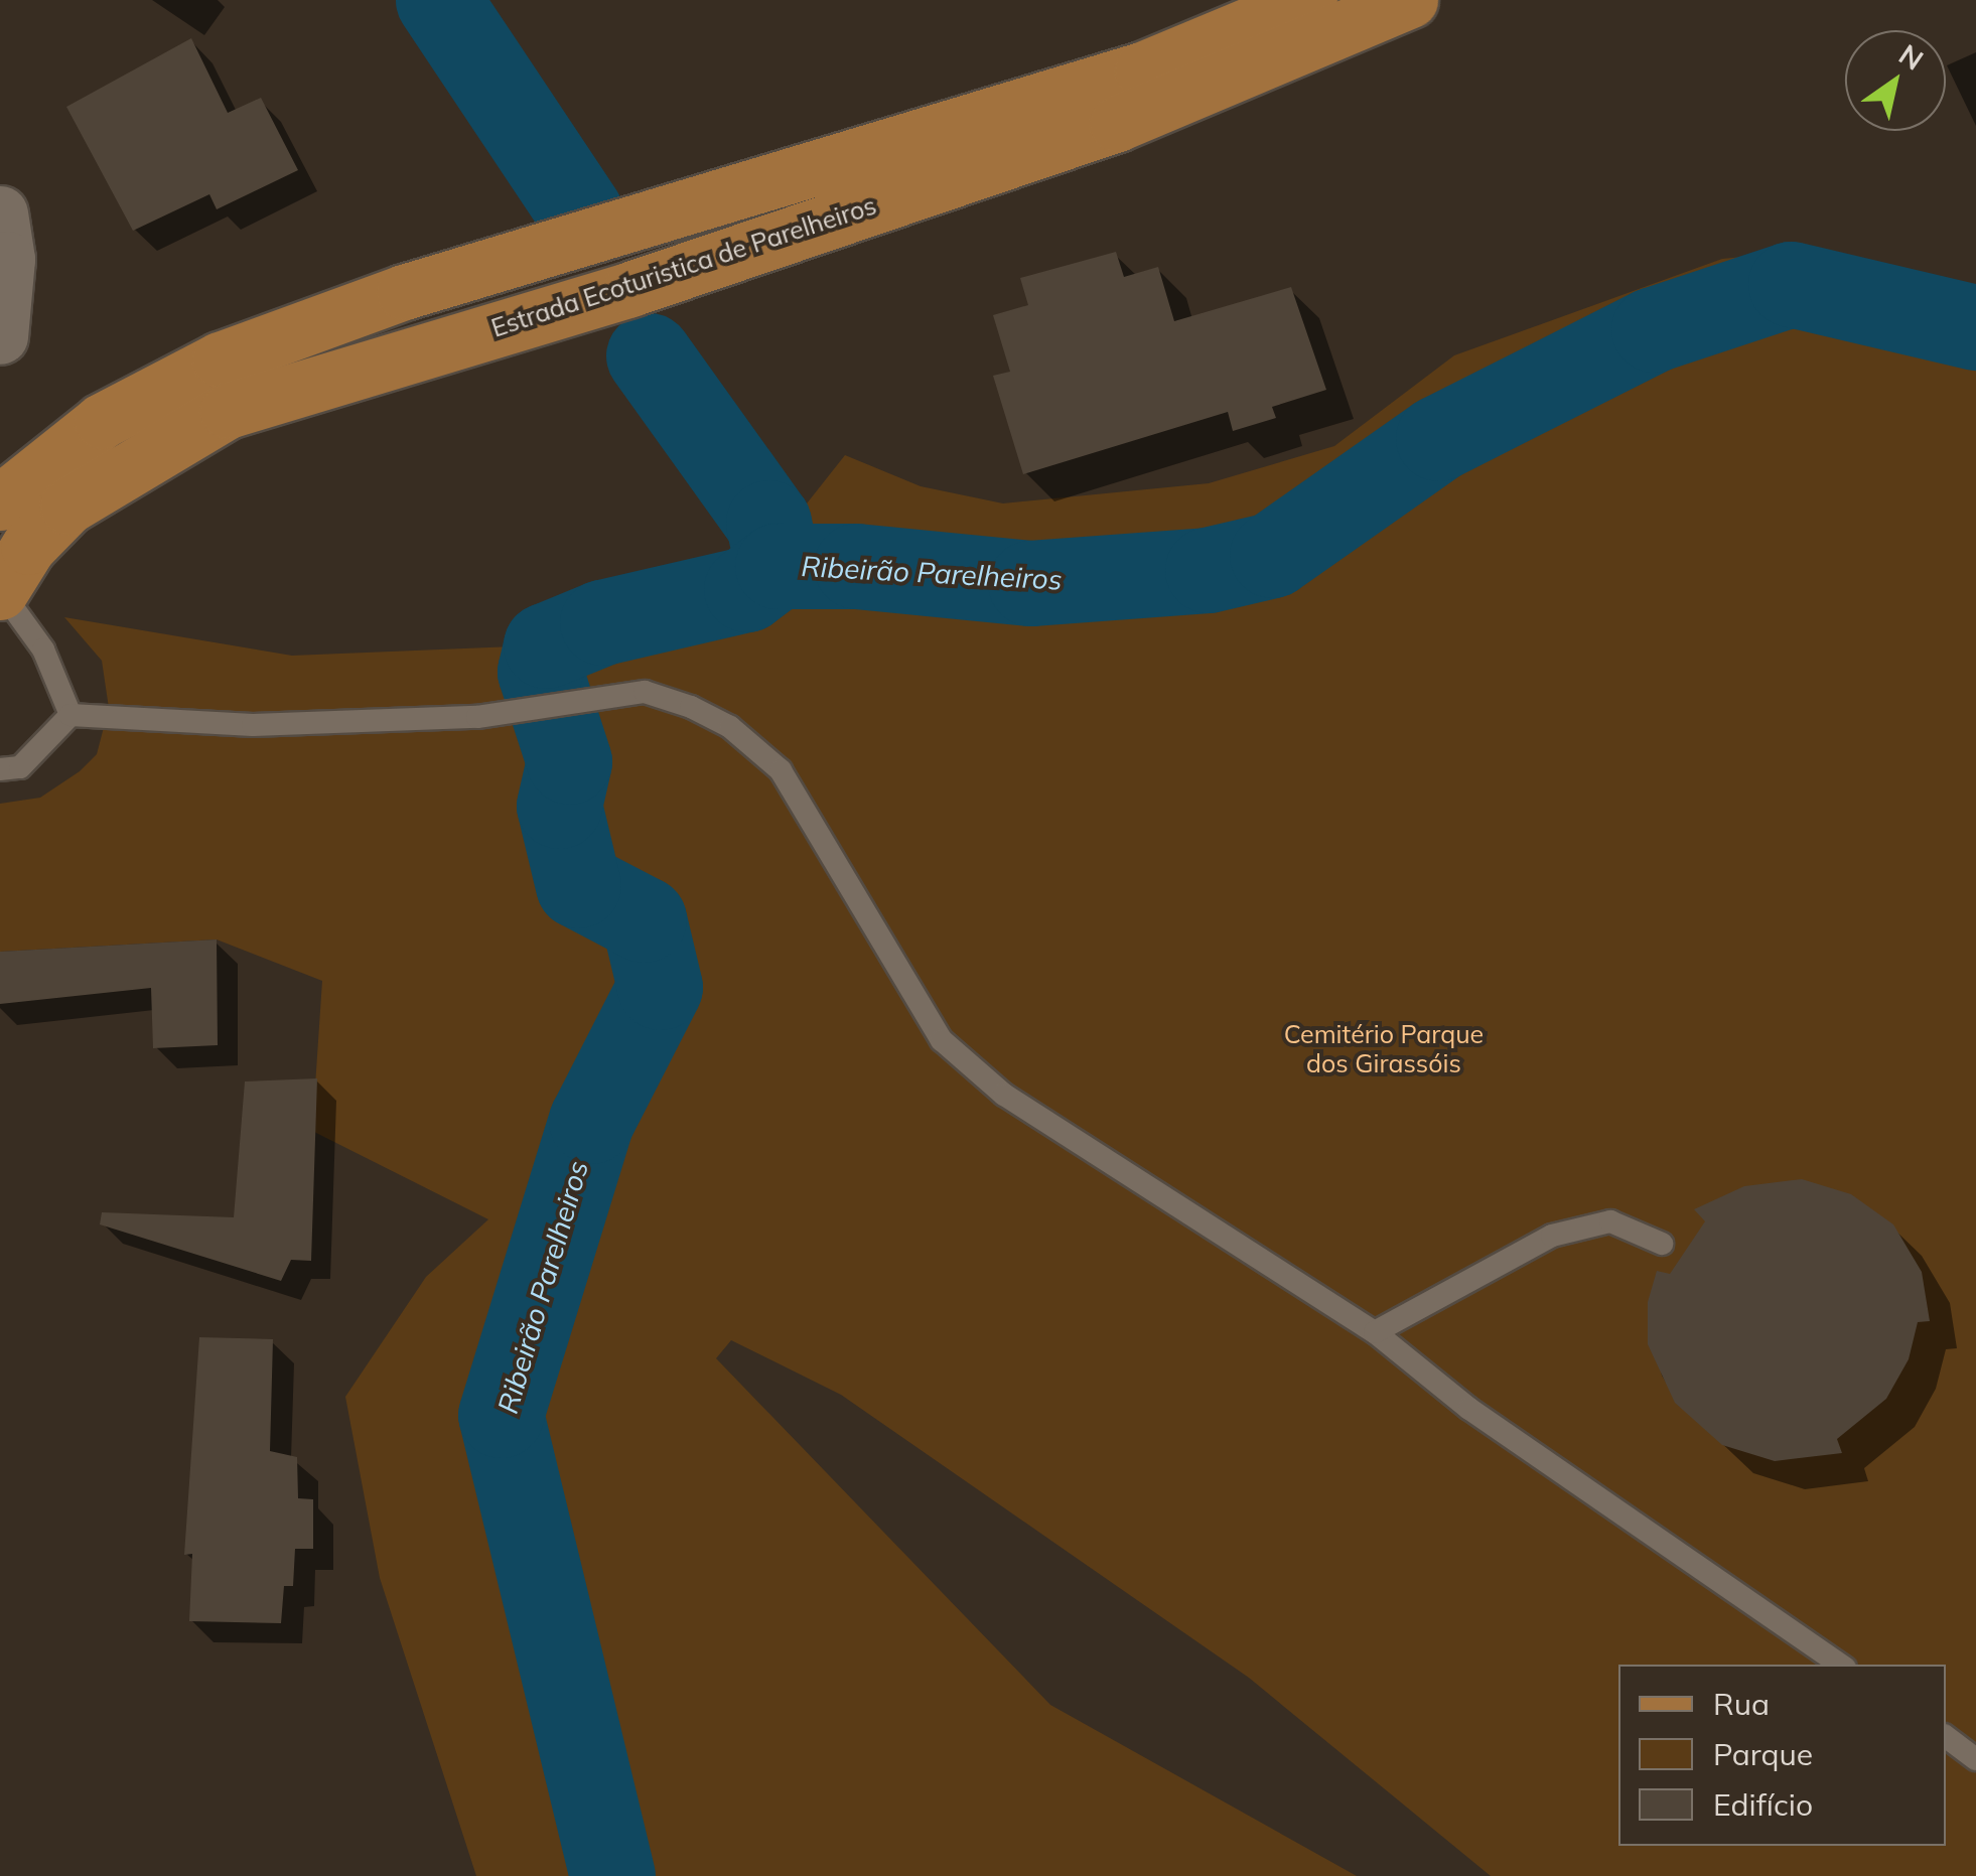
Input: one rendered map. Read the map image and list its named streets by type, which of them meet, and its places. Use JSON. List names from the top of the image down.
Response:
{
  "streets": {
    "main road": ["Estrada Ecoturistica de Parelheiros"]
  },
  "water": ["Ribeirão Parelheiros"],
  "parks": ["Cemitério Parque dos Girassóis"],
  "legend": ["Rua", "Parque", "Edifício"],
  "north": "top right"
}
